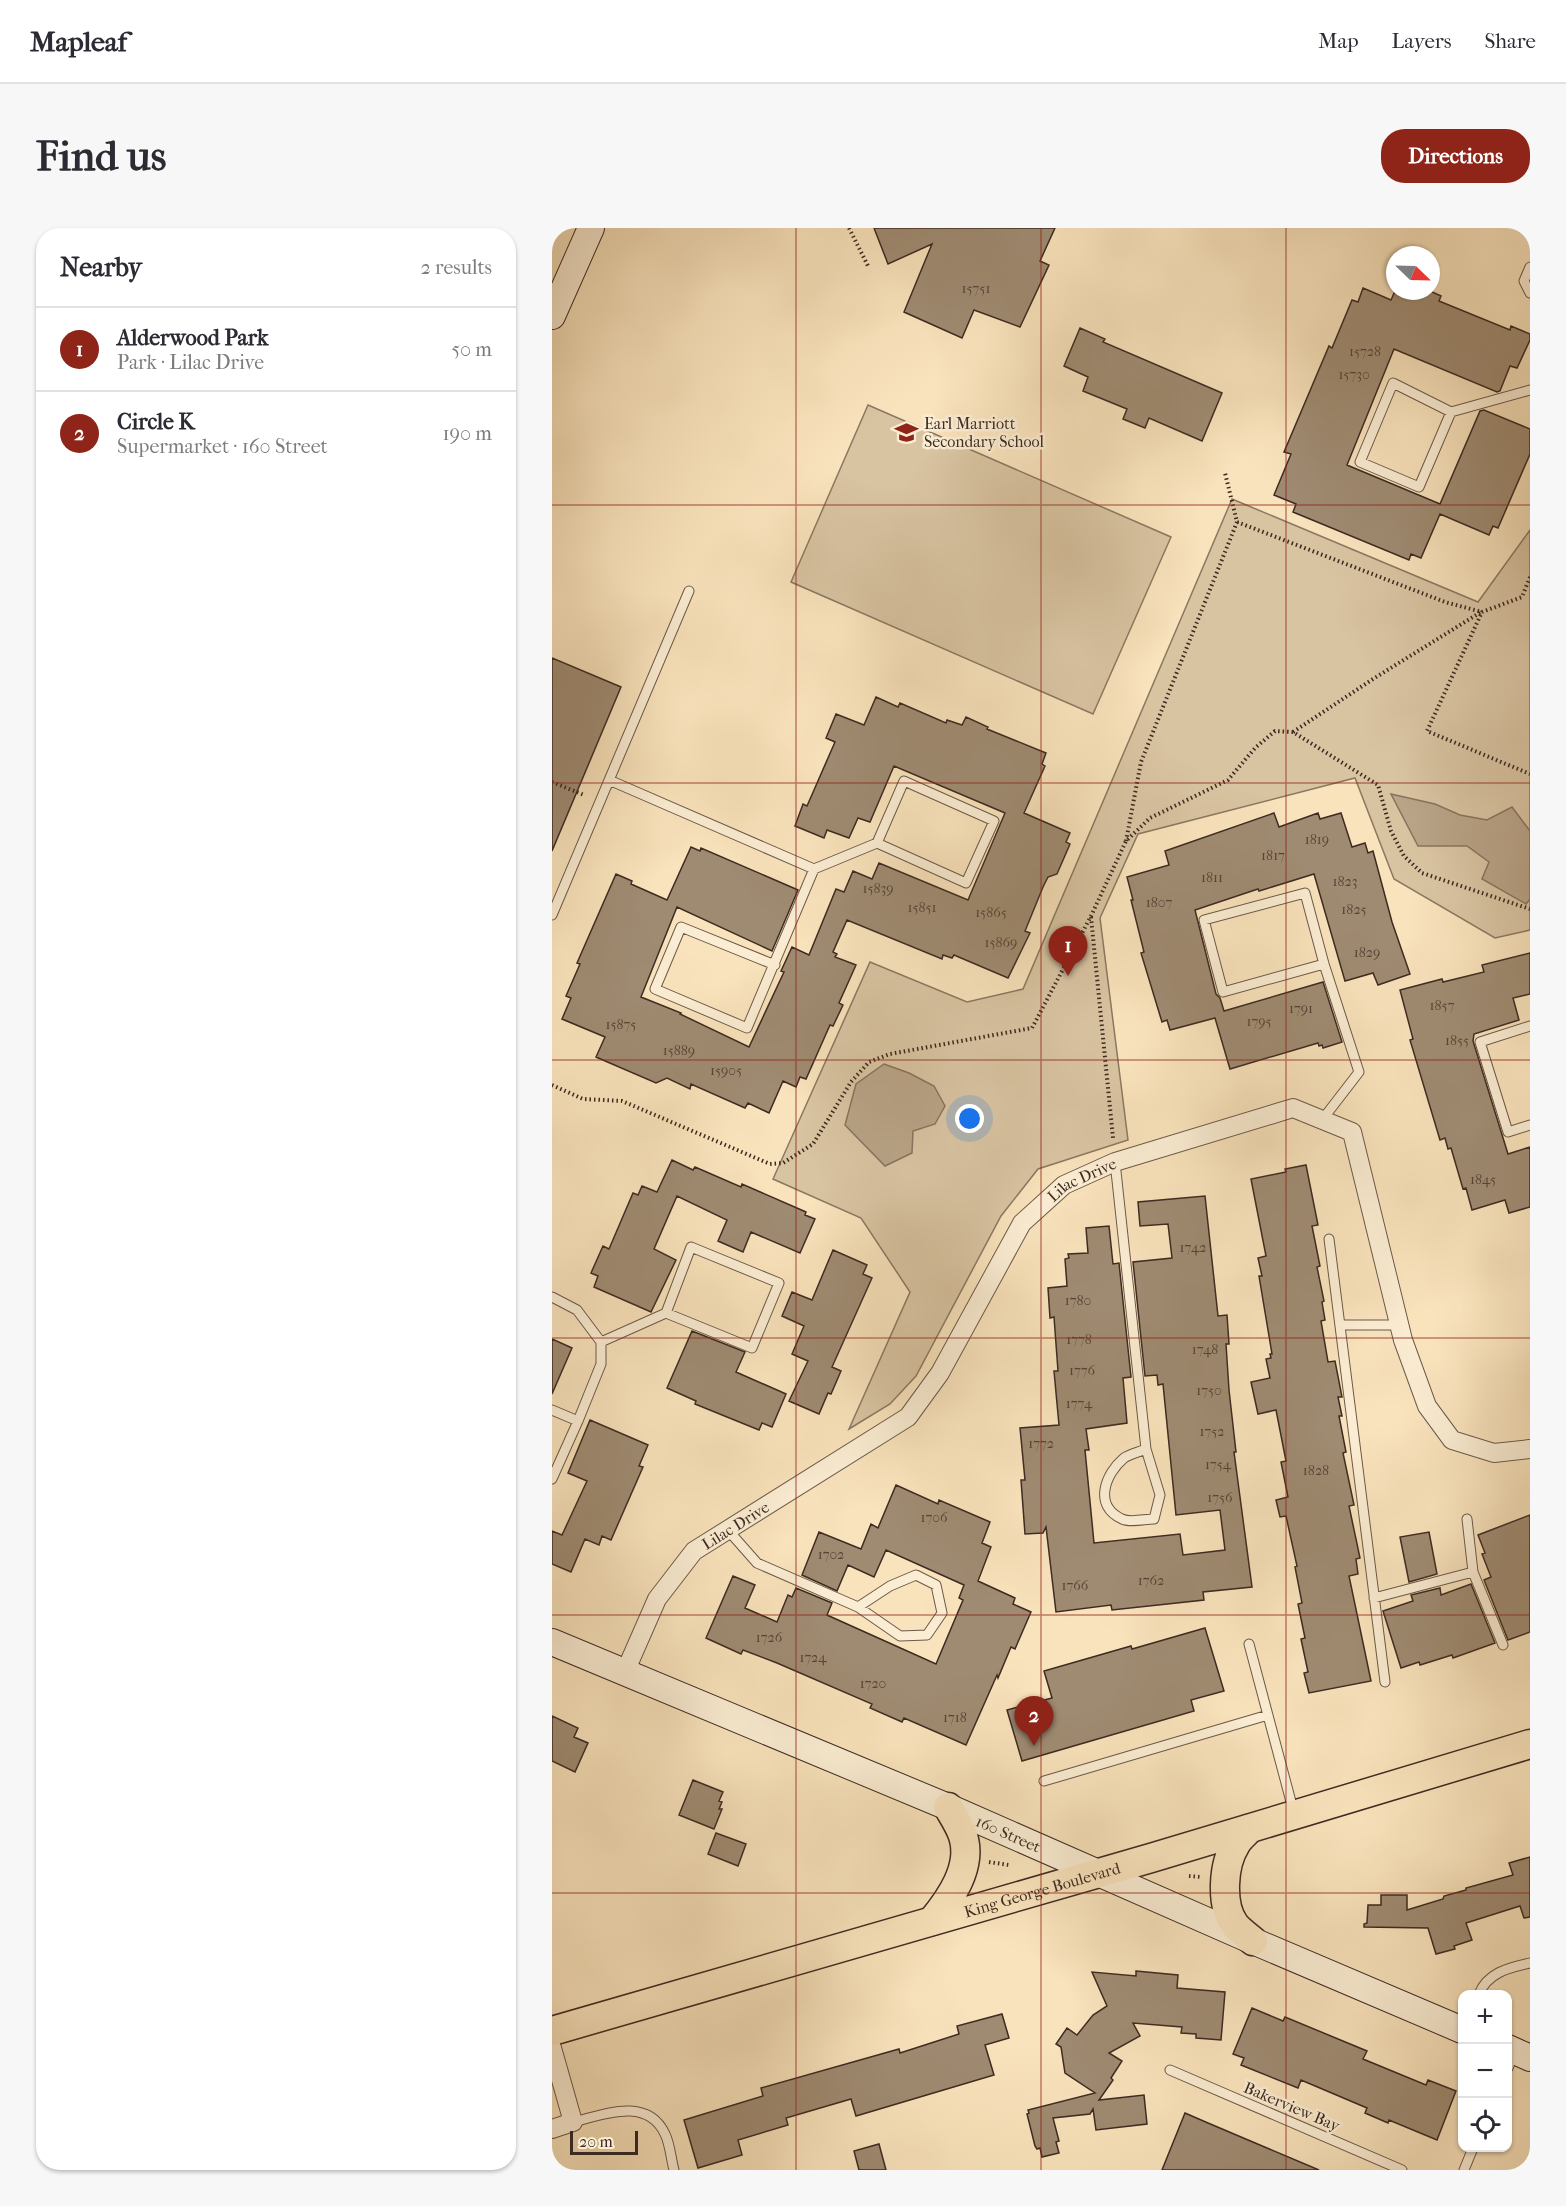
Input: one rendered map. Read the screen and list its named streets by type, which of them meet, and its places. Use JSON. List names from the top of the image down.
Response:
{
  "streets": {
    "main road": ["160 Street", "King George Boulevard"],
    "street": ["Lilac Drive"],
    "lane": ["Bakerview Bay"]
  },
  "crossings": [
    ["Lilac Drive", "160 Street"],
    ["160 Street", "King George Boulevard"]
  ],
  "places": {
    "school or university": ["Earl Marriott Secondary School"]
  },
  "house_numbers": [
    "15751",
    "15728",
    "15730",
    "1819",
    "1817",
    "1811",
    "1823",
    "15839",
    "1807",
    "15851",
    "1825",
    "15865",
    "15869",
    "1829",
    "1857",
    "1791",
    "1795",
    "15875",
    "1855",
    "15889",
    "15905",
    "1845",
    "1742",
    "1780",
    "1778",
    "1748",
    "1776",
    "1750",
    "1774",
    "1752",
    "1772",
    "1754",
    "1828",
    "1756",
    "1706",
    "1702",
    "1762",
    "1766",
    "1726",
    "1724",
    "1720",
    "1718"
  ],
  "scale_bar": "20 m",
  "north": "bottom right",
  "page": {
    "header": "Mapleaf",
    "nav": ["Map", "Layers", "Share"],
    "buttons": "Directions",
    "title": "Find us",
    "heading": ["Nearby", "2 results"],
    "list": [
      {
        "mark": "1",
        "name": "Alderwood Park",
        "note": "Park · Lilac Drive",
        "value": "50 m"
      },
      {
        "mark": "2",
        "name": "Circle K",
        "note": "Supermarket · 160 Street",
        "value": "190 m"
      }
    ],
    "pins": ["1", "2"],
    "map_buttons": ["+", "−"],
    "scale": "20 m"
  }
}
